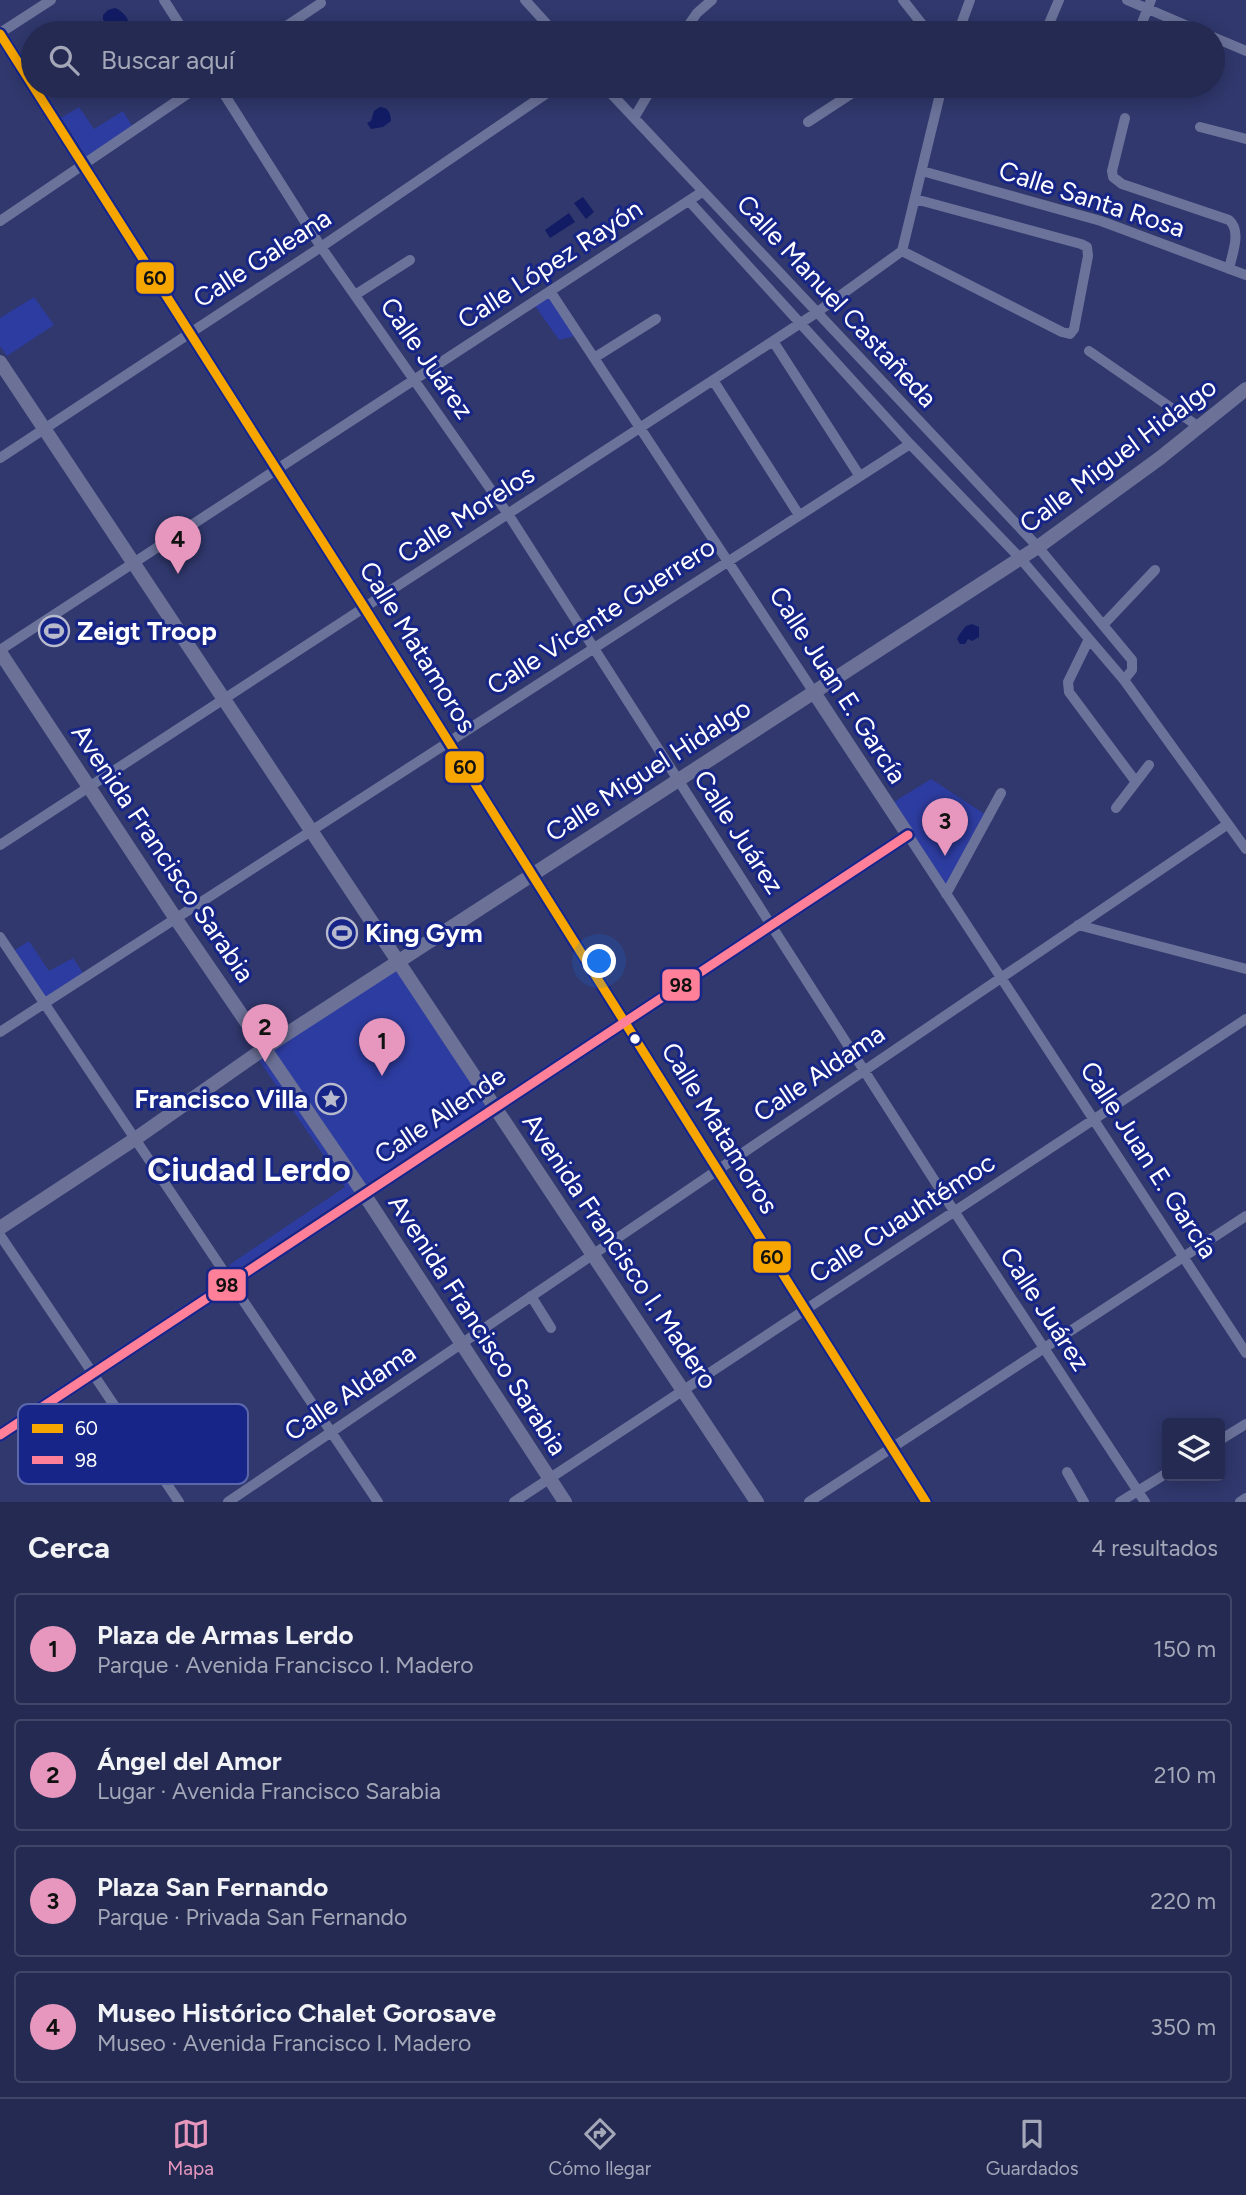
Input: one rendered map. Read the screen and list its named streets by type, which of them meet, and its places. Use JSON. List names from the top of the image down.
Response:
{
  "streets": {
    "main road": [
      "Calle Miguel Hidalgo",
      "Calle Matamoros",
      "Calle Juan E. García",
      "Avenida Francisco Sarabia",
      "Calle Allende",
      "Avenida Francisco I. Madero"
    ],
    "street": [
      "Calle Santa Rosa",
      "Calle Galeana",
      "Calle López Rayón",
      "Calle Manuel Castañeda",
      "Calle Juárez",
      "Calle Morelos",
      "Calle Vicente Guerrero",
      "Calle Aldama",
      "Calle Cuauhtémoc"
    ]
  },
  "crossings": [
    ["Calle Galeana", "Calle Juárez"],
    ["Calle Galeana", "Calle Matamoros"],
    ["Calle Galeana", "Avenida Francisco I. Madero"],
    ["Calle López Rayón", "Calle Manuel Castañeda"],
    ["Calle López Rayón", "Calle Juárez"],
    ["Calle López Rayón", "Calle Matamoros"],
    ["Calle López Rayón", "Calle Juan E. García"],
    ["Calle López Rayón", "Avenida Francisco Sarabia"],
    ["Calle López Rayón", "Avenida Francisco I. Madero"],
    ["Calle Manuel Castañeda", "Calle Miguel Hidalgo"],
    ["Calle Manuel Castañeda", "Calle Morelos"],
    ["Calle Manuel Castañeda", "Calle Vicente Guerrero"],
    ["Calle Manuel Castañeda", "Calle Aldama"],
    ["Calle Juárez", "Calle Miguel Hidalgo"],
    ["Calle Juárez", "Calle Morelos"],
    ["Calle Juárez", "Calle Vicente Guerrero"],
    ["Calle Juárez", "Calle Aldama"],
    ["Calle Juárez", "Calle Allende"],
    ["Calle Juárez", "Calle Cuauhtémoc"],
    ["Calle Miguel Hidalgo", "Calle Matamoros"],
    ["Calle Miguel Hidalgo", "Calle Juan E. García"],
    ["Calle Miguel Hidalgo", "Avenida Francisco Sarabia"],
    ["Calle Miguel Hidalgo", "Avenida Francisco I. Madero"],
    ["Calle Morelos", "Calle Matamoros"],
    ["Calle Morelos", "Calle Juan E. García"],
    ["Calle Morelos", "Avenida Francisco Sarabia"],
    ["Calle Morelos", "Avenida Francisco I. Madero"],
    ["Calle Vicente Guerrero", "Calle Matamoros"],
    ["Calle Vicente Guerrero", "Calle Juan E. García"],
    ["Calle Vicente Guerrero", "Avenida Francisco Sarabia"],
    ["Calle Vicente Guerrero", "Avenida Francisco I. Madero"],
    ["Calle Matamoros", "Calle Aldama"],
    ["Calle Matamoros", "Calle Allende"],
    ["Calle Matamoros", "Calle Cuauhtémoc"],
    ["Calle Juan E. García", "Calle Aldama"],
    ["Calle Juan E. García", "Calle Allende"],
    ["Calle Juan E. García", "Calle Cuauhtémoc"],
    ["Avenida Francisco Sarabia", "Calle Aldama"],
    ["Avenida Francisco Sarabia", "Calle Allende"],
    ["Avenida Francisco Sarabia", "Calle Cuauhtémoc"],
    ["Calle Aldama", "Avenida Francisco I. Madero"],
    ["Calle Allende", "Avenida Francisco I. Madero"],
    ["Calle Cuauhtémoc", "Avenida Francisco I. Madero"]
  ],
  "districts": ["Ciudad Lerdo"],
  "places": {
    "sports": ["Zeigt Troop", "King Gym"],
    "place": ["Francisco Villa"]
  },
  "lines": ["transit line 60", "transit line 98"],
  "legend": ["60", "98"],
  "page": {
    "search": "Buscar aquí",
    "pins": [
      "4",
      "3",
      "2",
      "1"
    ],
    "heading": ["Cerca", "4 resultados"],
    "list": [
      {
        "mark": "1",
        "name": "Plaza de Armas Lerdo",
        "note": "Parque · Avenida Francisco I. Madero",
        "value": "150 m"
      },
      {
        "mark": "2",
        "name": "Ángel del Amor",
        "note": "Lugar · Avenida Francisco Sarabia",
        "value": "210 m"
      },
      {
        "mark": "3",
        "name": "Plaza San Fernando",
        "note": "Parque · Privada San Fernando",
        "value": "220 m"
      },
      {
        "mark": "4",
        "name": "Museo Histórico Chalet Gorosave",
        "note": "Museo · Avenida Francisco I. Madero",
        "value": "350 m"
      }
    ],
    "nav": ["Mapa", "Cómo llegar", "Guardados"]
  }
}
